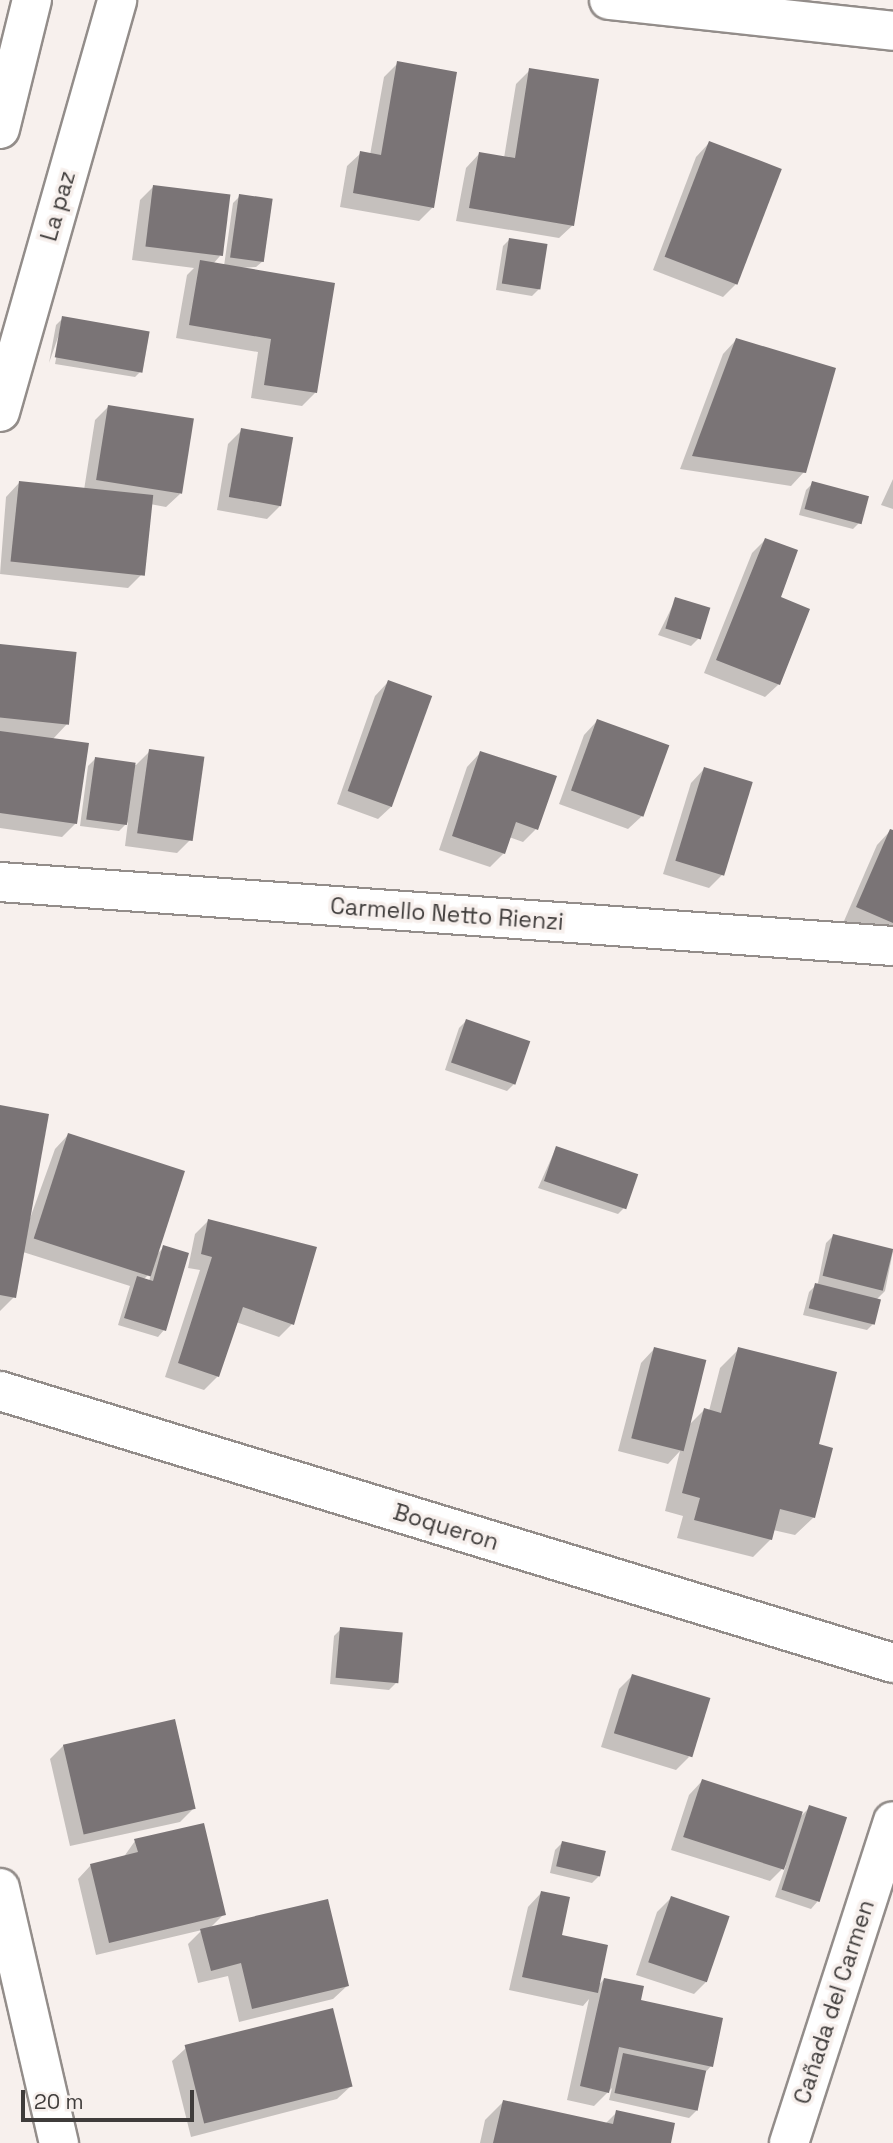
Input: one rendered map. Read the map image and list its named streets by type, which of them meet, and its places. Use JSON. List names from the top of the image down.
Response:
{
  "streets": {
    "street": [
      "La paz",
      "Carmello Netto Rienzi",
      "Boqueron",
      "Cañada del Carmen"
    ]
  },
  "scale_bar": "20 m"
}
